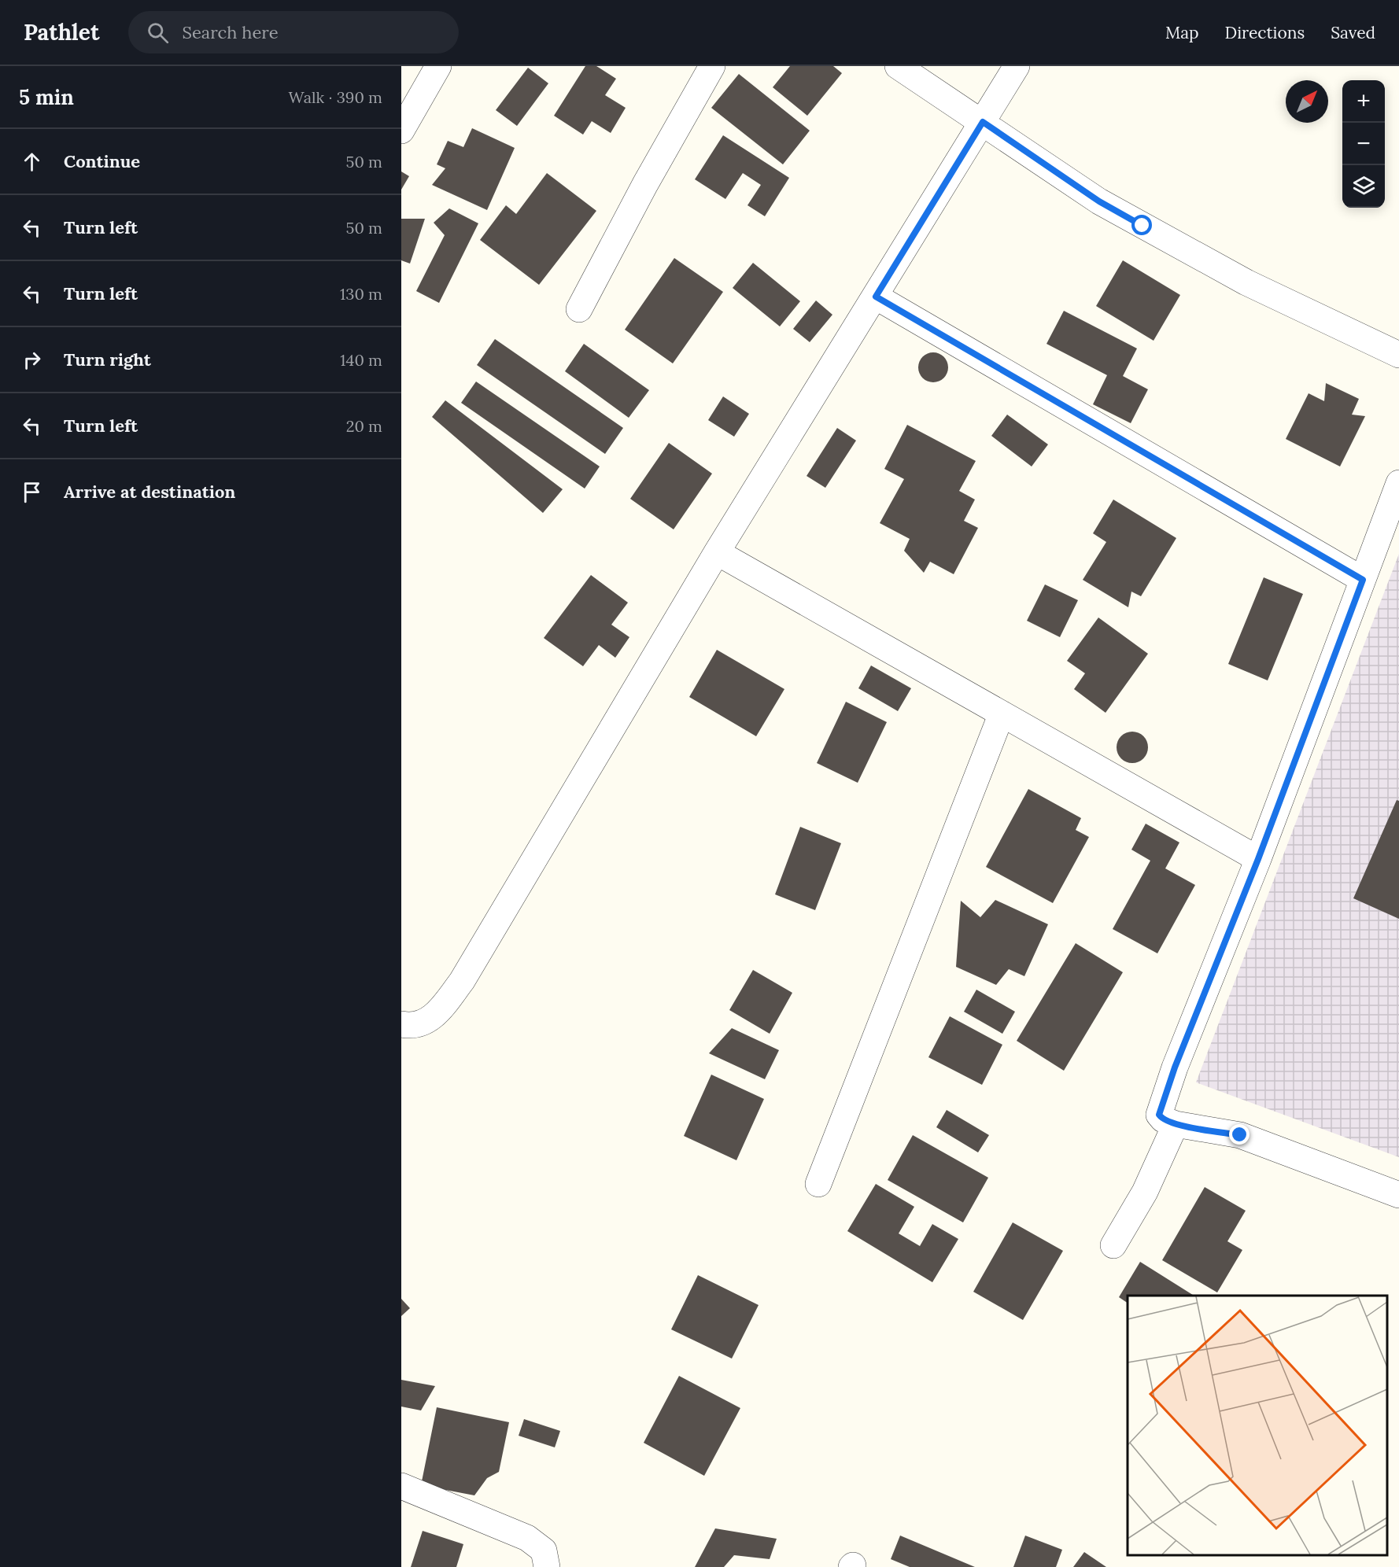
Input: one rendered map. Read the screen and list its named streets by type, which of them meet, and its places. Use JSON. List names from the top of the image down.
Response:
{
  "north": "top right",
  "page": {
    "header": "Pathlet",
    "search": "Search here",
    "nav": ["Map", "Directions", "Saved"],
    "heading": ["5 min", "Walk · 390 m"],
    "map_buttons": ["+", "−"],
    "list": [
      ["Continue", "50 m"],
      ["Turn left", "50 m"],
      ["Turn left", "130 m"],
      ["Turn right", "140 m"],
      ["Turn left", "20 m"],
      "Arrive at destination"
    ]
  }
}
